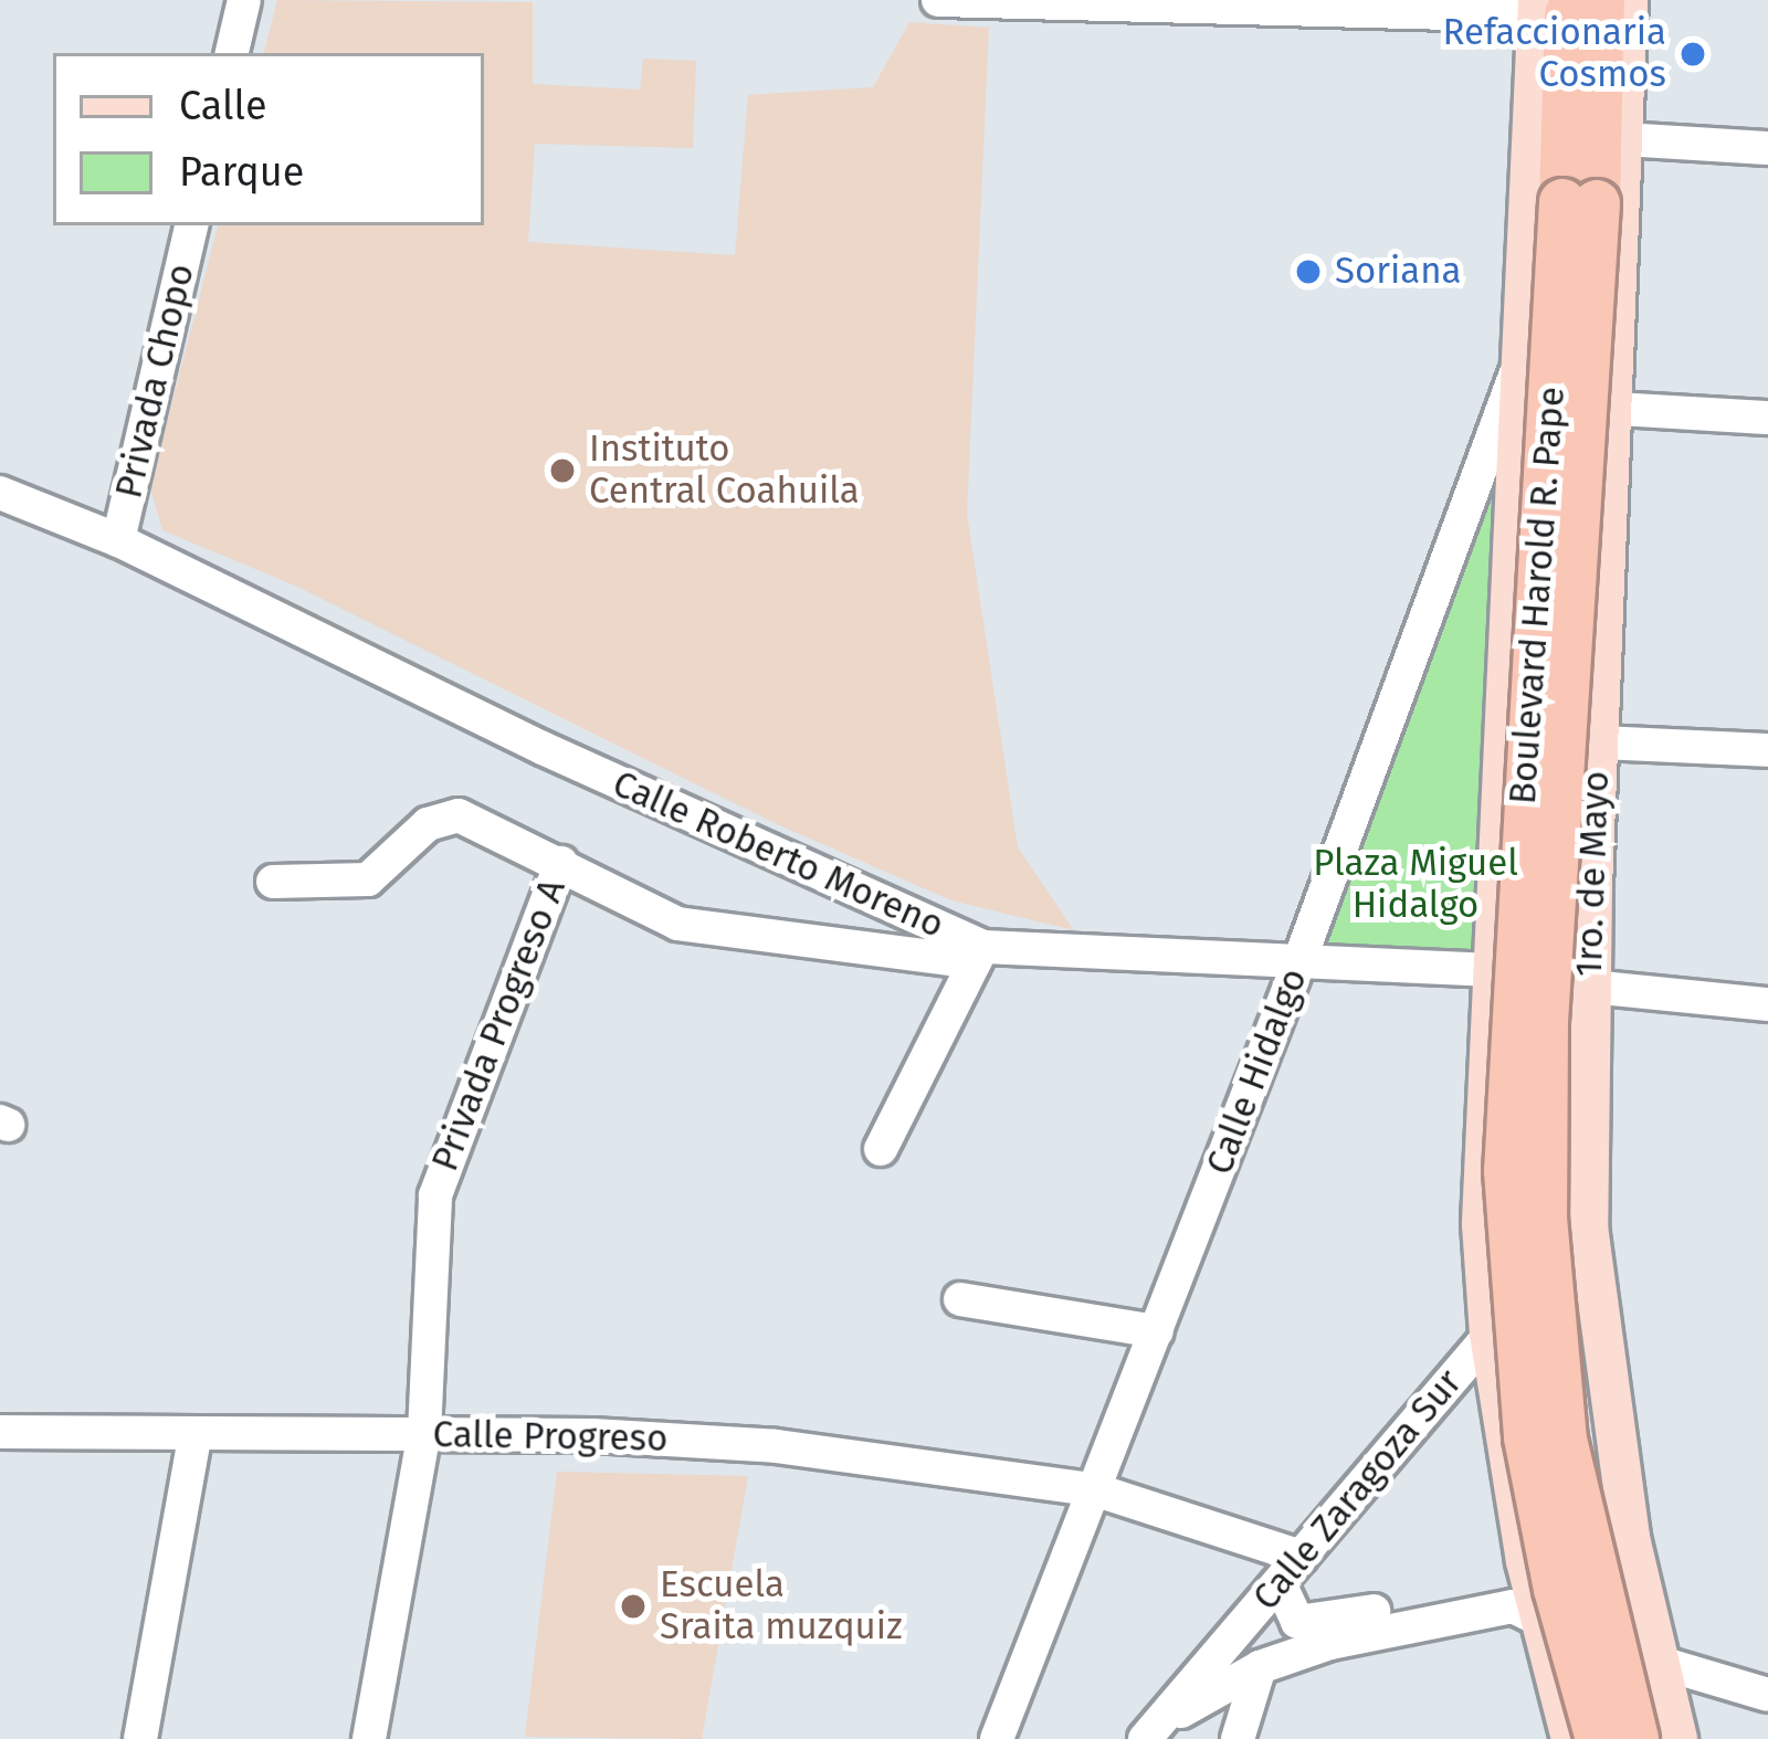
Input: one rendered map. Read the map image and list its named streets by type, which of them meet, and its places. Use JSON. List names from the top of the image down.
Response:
{
  "streets": {
    "highway": ["Boulevard Harold R. Pape"],
    "main road": ["1ro. de Mayo"],
    "street": [
      "Privada Chopo",
      "Calle Roberto Moreno",
      "Privada Progreso A",
      "Calle Hidalgo",
      "Calle Progreso",
      "Calle Zaragoza Sur"
    ]
  },
  "crossings": [
    ["Privada Chopo", "Calle Roberto Moreno"],
    ["Calle Roberto Moreno", "Calle Hidalgo"],
    ["1ro. de Mayo", "Calle Zaragoza Sur"],
    ["Privada Progreso A", "Calle Progreso"],
    ["Calle Hidalgo", "Calle Progreso"],
    ["Calle Progreso", "Calle Zaragoza Sur"]
  ],
  "parks": ["Plaza Miguel Hidalgo"],
  "places": [
    "Refaccionaria Cosmos",
    "Soriana",
    "Instituto Central Coahuila",
    "Escuela Sraita muzquiz"
  ],
  "legend": ["Calle", "Parque"]
}
